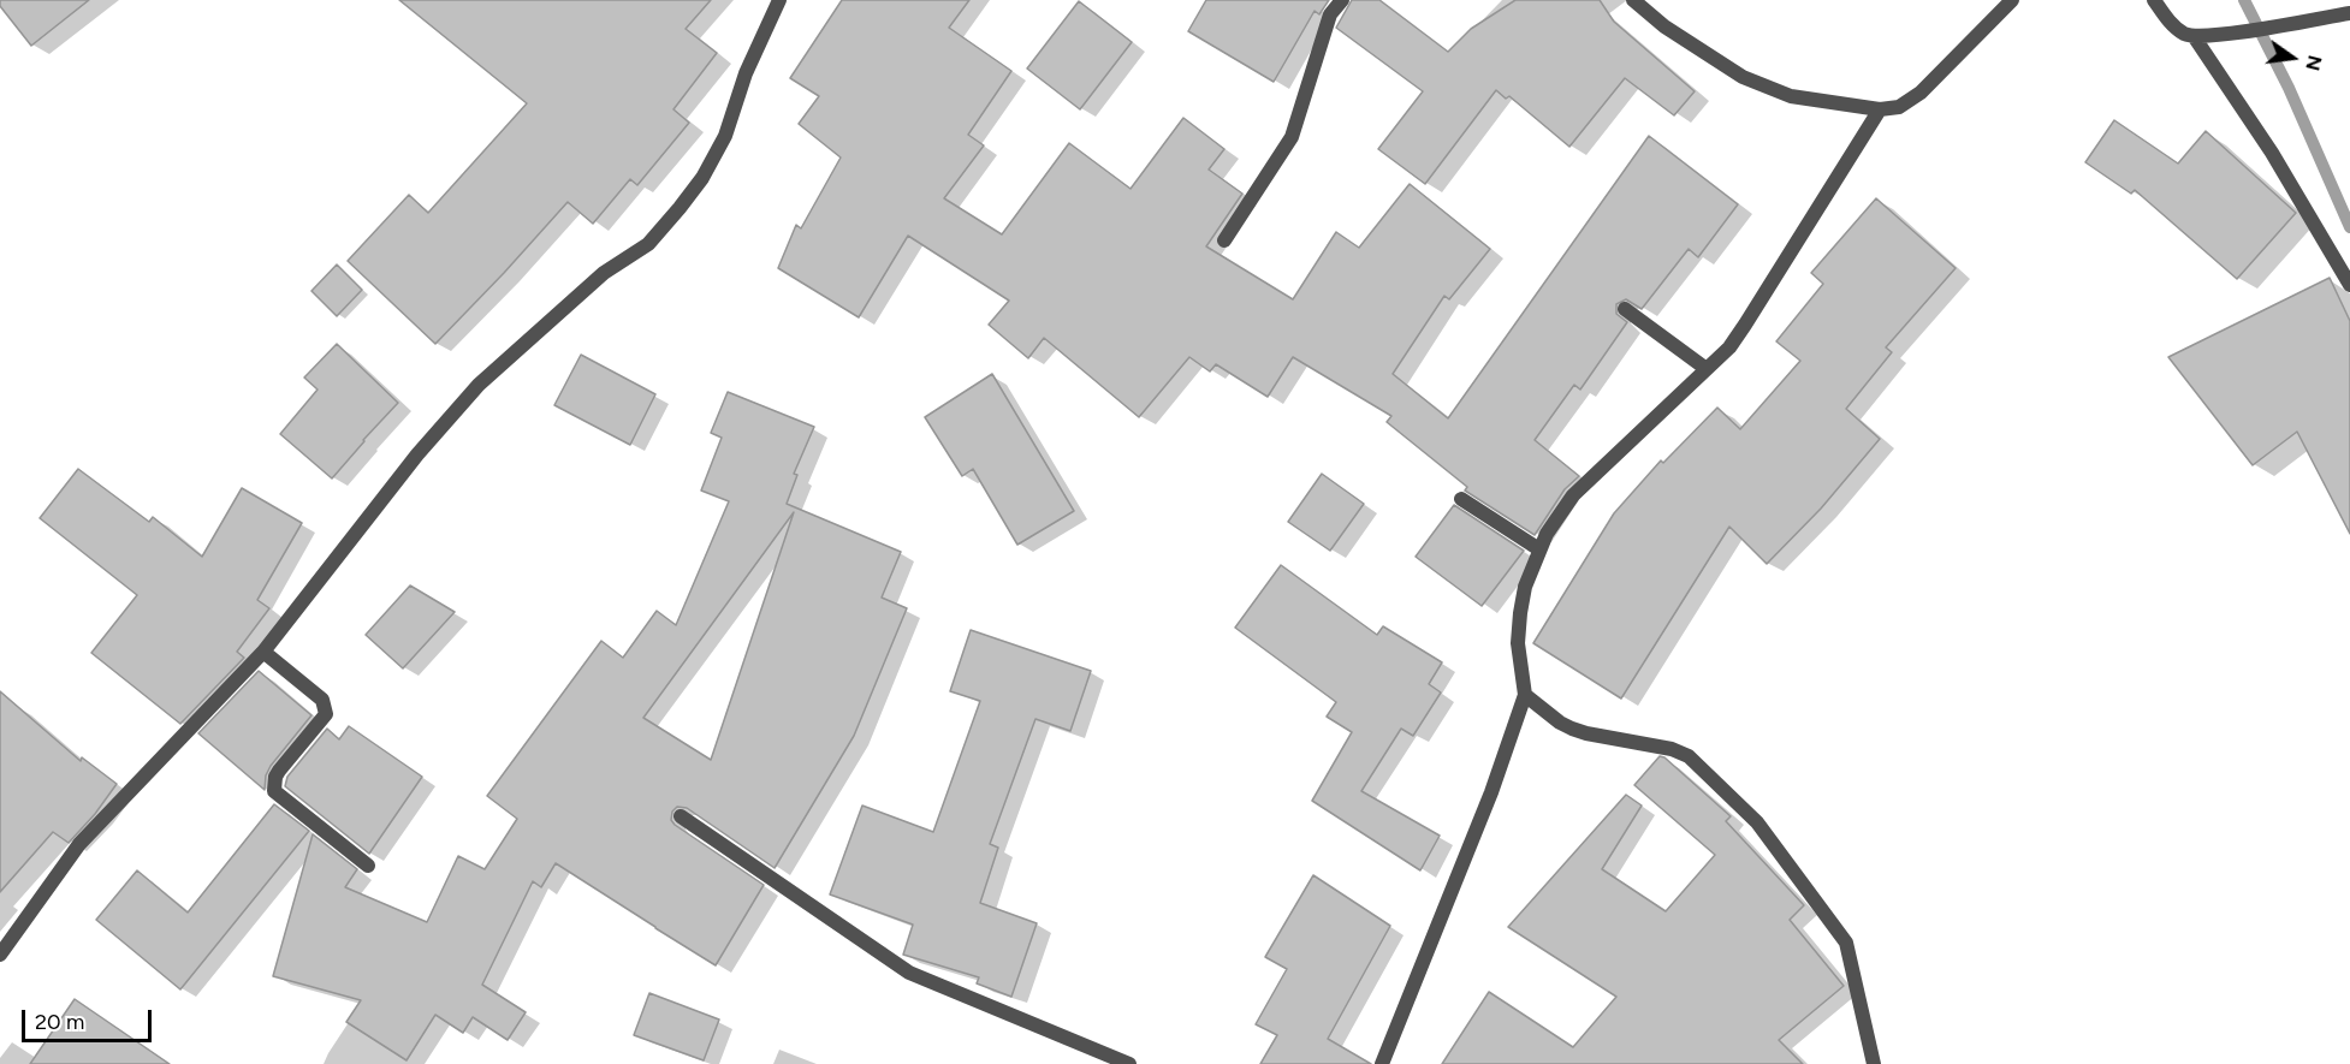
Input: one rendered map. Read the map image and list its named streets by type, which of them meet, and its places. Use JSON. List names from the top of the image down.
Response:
{
  "scale_bar": "20 m",
  "north": "right"
}
